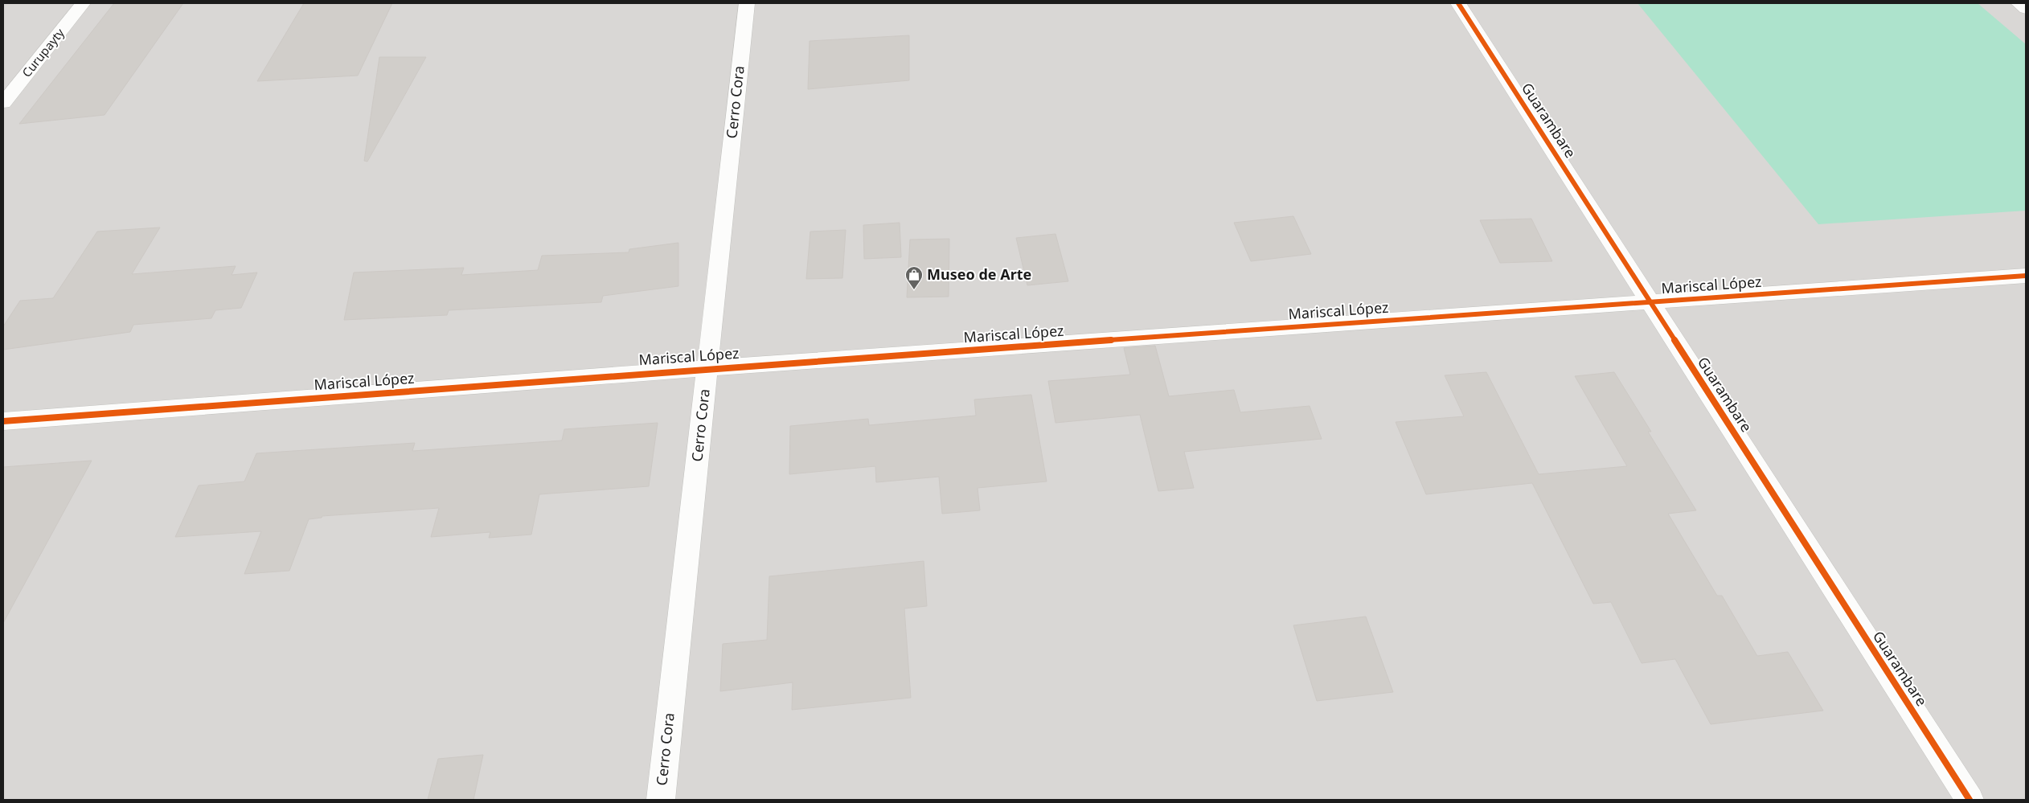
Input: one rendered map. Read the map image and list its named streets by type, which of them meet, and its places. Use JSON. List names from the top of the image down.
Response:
{
  "streets": {
    "street": [
      "Curupayty",
      "Cerro Cora",
      "Guarambare",
      "Mariscal López"
    ]
  },
  "crossings": [
    ["Cerro Cora", "Mariscal López"],
    ["Guarambare", "Mariscal López"]
  ],
  "places": {
    "shop": ["Museo de Arte"]
  }
}
